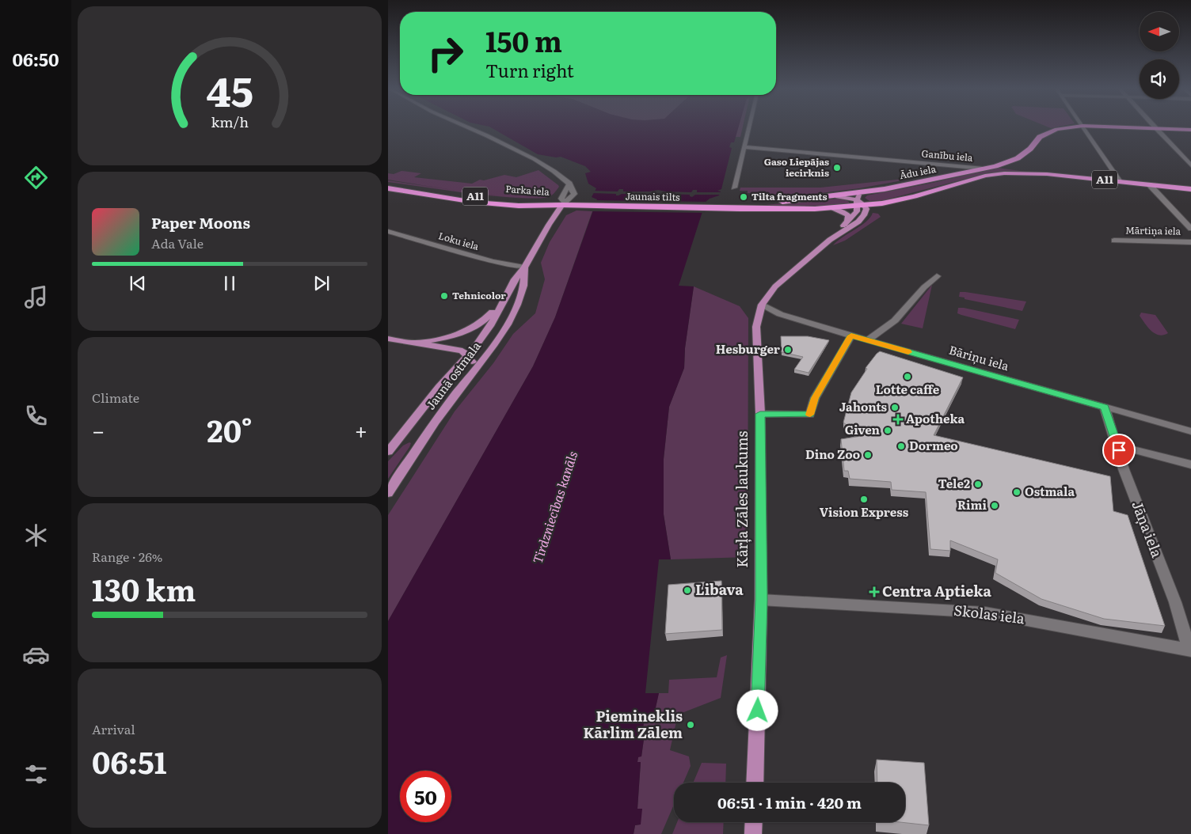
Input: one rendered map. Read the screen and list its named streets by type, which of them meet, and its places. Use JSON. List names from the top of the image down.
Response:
{
  "streets": {
    "highway": [
      "Ādu iela",
      "A11",
      "Parka iela",
      "Jaunais tilts"
    ],
    "main road": ["Jaunā ostmala", "Kārļa Zāles laukums"],
    "street": [
      "Ganību iela",
      "Mārtiņa iela",
      "Loku iela",
      "Bāriņu iela",
      "Jāņa iela",
      "Skolas iela"
    ]
  },
  "crossings": [
    ["Ganību iela", "Ādu iela"],
    ["Ādu iela", "A11"],
    ["A11", "Jaunais tilts"],
    ["Parka iela", "Jaunais tilts"],
    ["Parka iela", "Jaunā ostmala"],
    ["Jaunais tilts", "Jaunā ostmala"],
    ["Loku iela", "Jaunā ostmala"],
    ["Bāriņu iela", "Kārļa Zāles laukums"],
    ["Bāriņu iela", "Jāņa iela"],
    ["Kārļa Zāles laukums", "Skolas iela"],
    ["Jāņa iela", "Skolas iela"]
  ],
  "water": ["Tirdzniecības kanāls"],
  "places": {
    "other": [
      "Gaso Liepājas iecirknis",
      "Tilta fragments",
      "Tehnicolor",
      "Hesburger",
      "Lotte caffe",
      "Jahonts",
      "Given",
      "Dormeo",
      "Dino Zoo",
      "Tele2",
      "Ostmala",
      "Vision Express",
      "Rimi",
      "Libava",
      "Piemineklis Kārlim Zālem"
    ],
    "health": ["Apotheka", "Centra Aptieka"]
  },
  "north": "left",
  "page": {
    "tabs": "06:50",
    "turn": ["150 m", "Turn right"],
    "song": ["Paper Moons", "Ada Vale"],
    "tile": [
      "Climate",
      ["Range · 26%", "130 km"],
      ["Arrival", "06:51"]
    ],
    "heat": ["−", "20°", "+"],
    "limit": "50",
    "trip": "06:51 · 1 min · 420 m",
    "gauge": ["45", "km/h"]
  }
}
